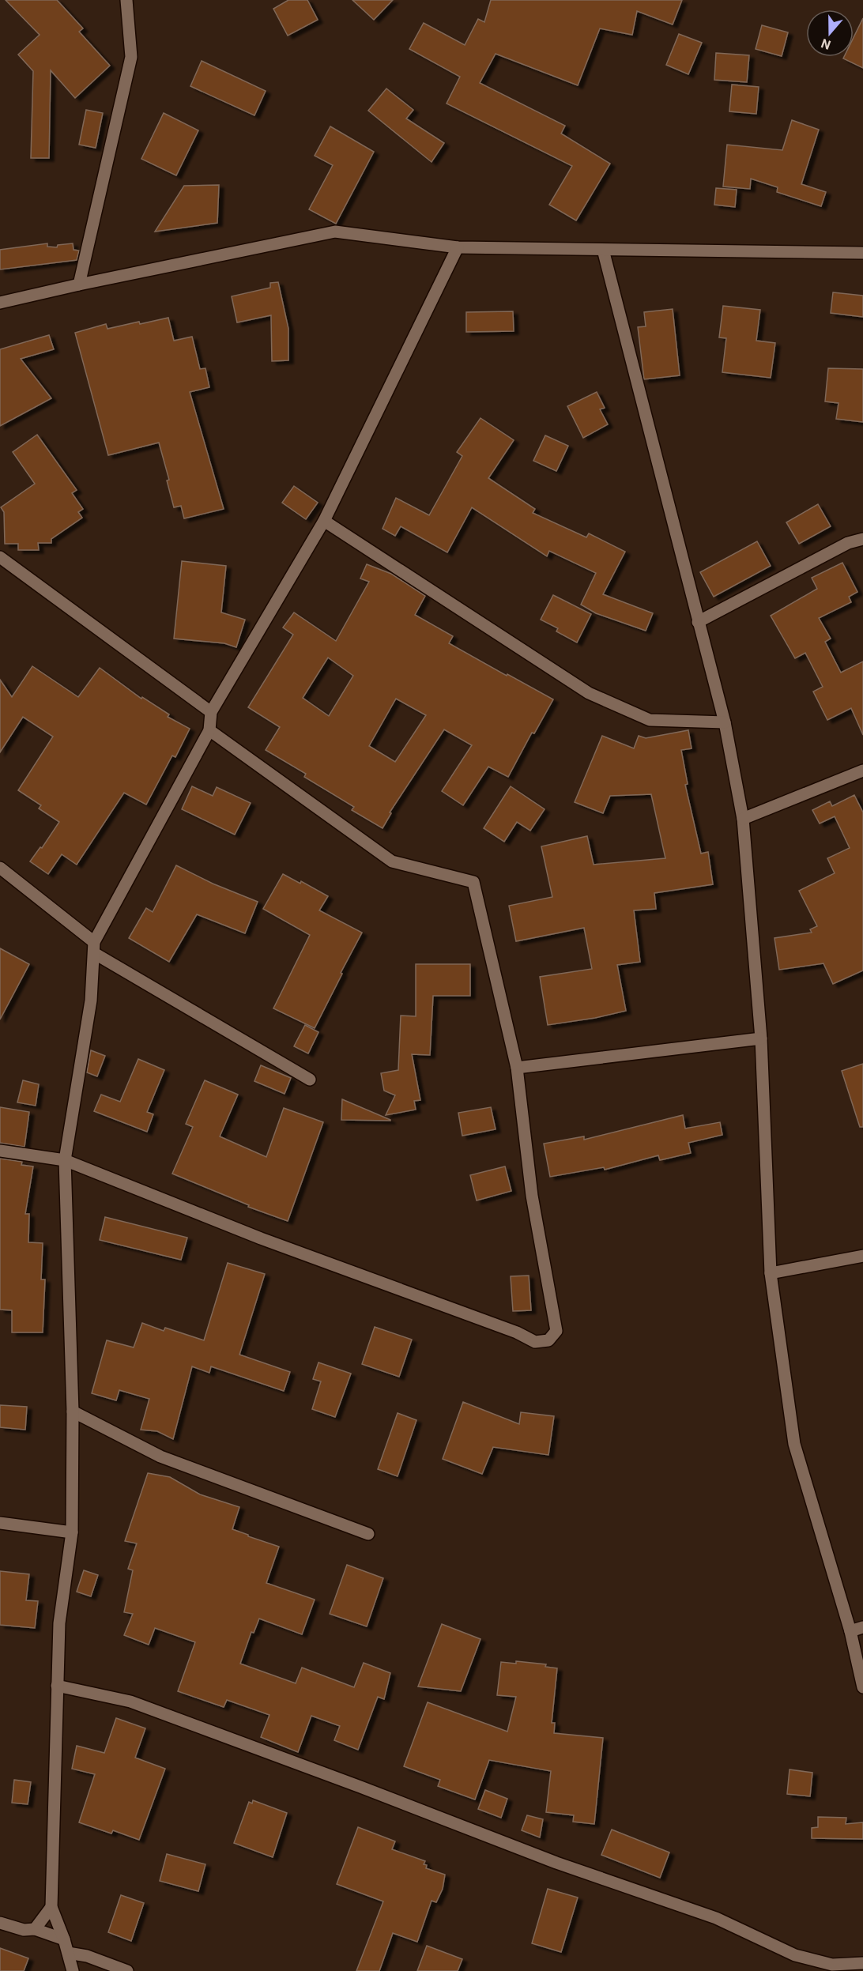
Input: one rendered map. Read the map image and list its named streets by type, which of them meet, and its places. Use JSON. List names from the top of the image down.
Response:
{
  "north": "bottom"
}
